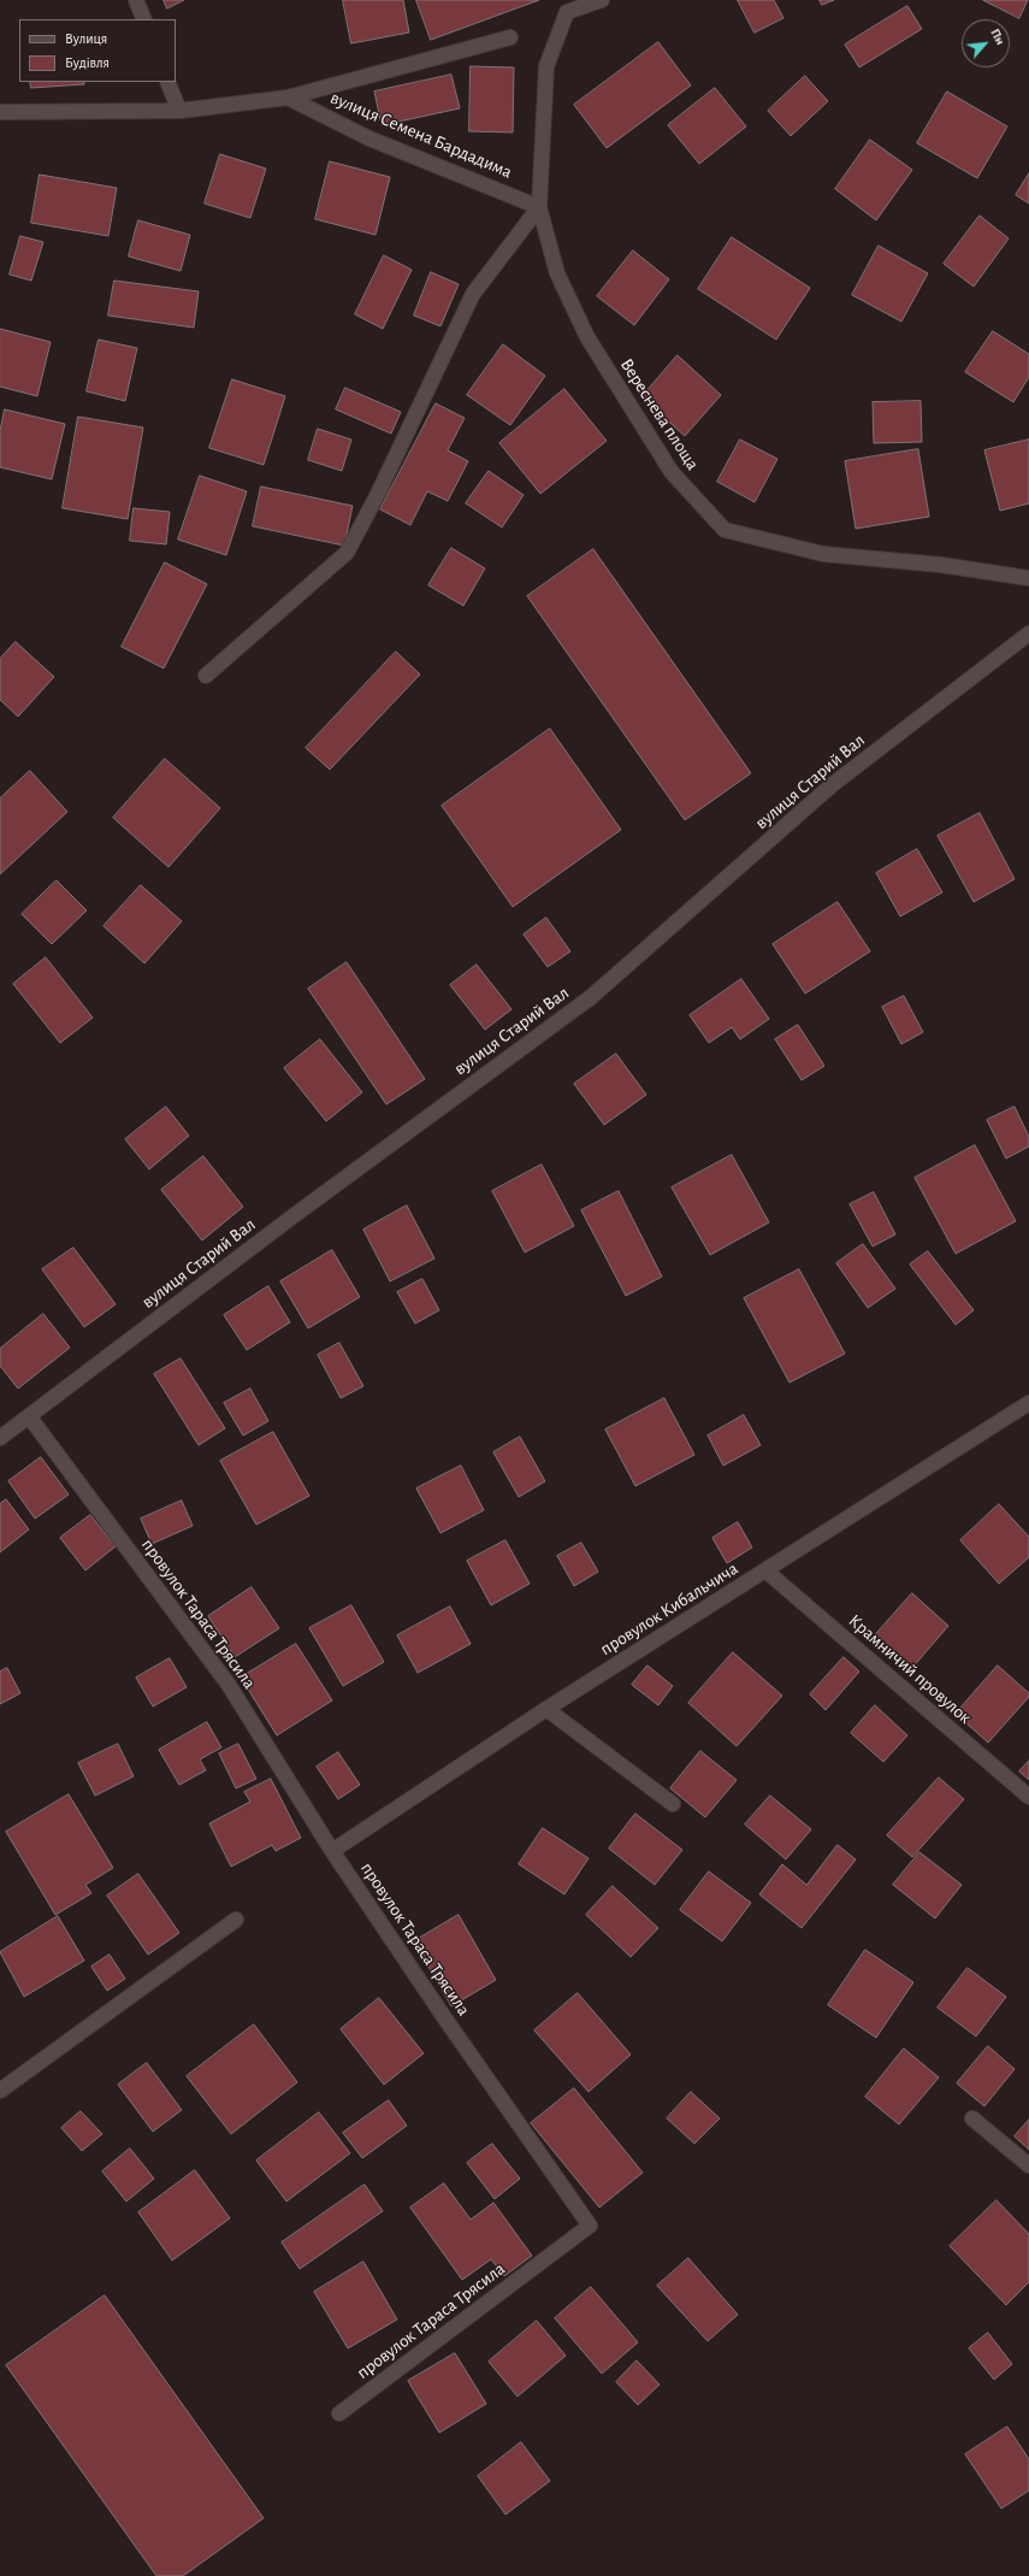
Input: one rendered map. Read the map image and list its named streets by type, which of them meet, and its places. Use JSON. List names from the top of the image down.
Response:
{
  "streets": {
    "street": [
      "вулиця Семена Бардадима",
      "Вереснева площа",
      "вулиця Старий Вал",
      "провулок Кибальчича",
      "провулок Тараса Трясила",
      "Крамничий провулок"
    ]
  },
  "crossings": [
    ["вулиця Семена Бардадима", "Вереснева площа"],
    ["вулиця Старий Вал", "провулок Тараса Трясила"],
    ["провулок Кибальчича", "провулок Тараса Трясила"],
    ["провулок Кибальчича", "Крамничий провулок"]
  ],
  "legend": ["Вулиця", "Будівля"],
  "north": "top right"
}
